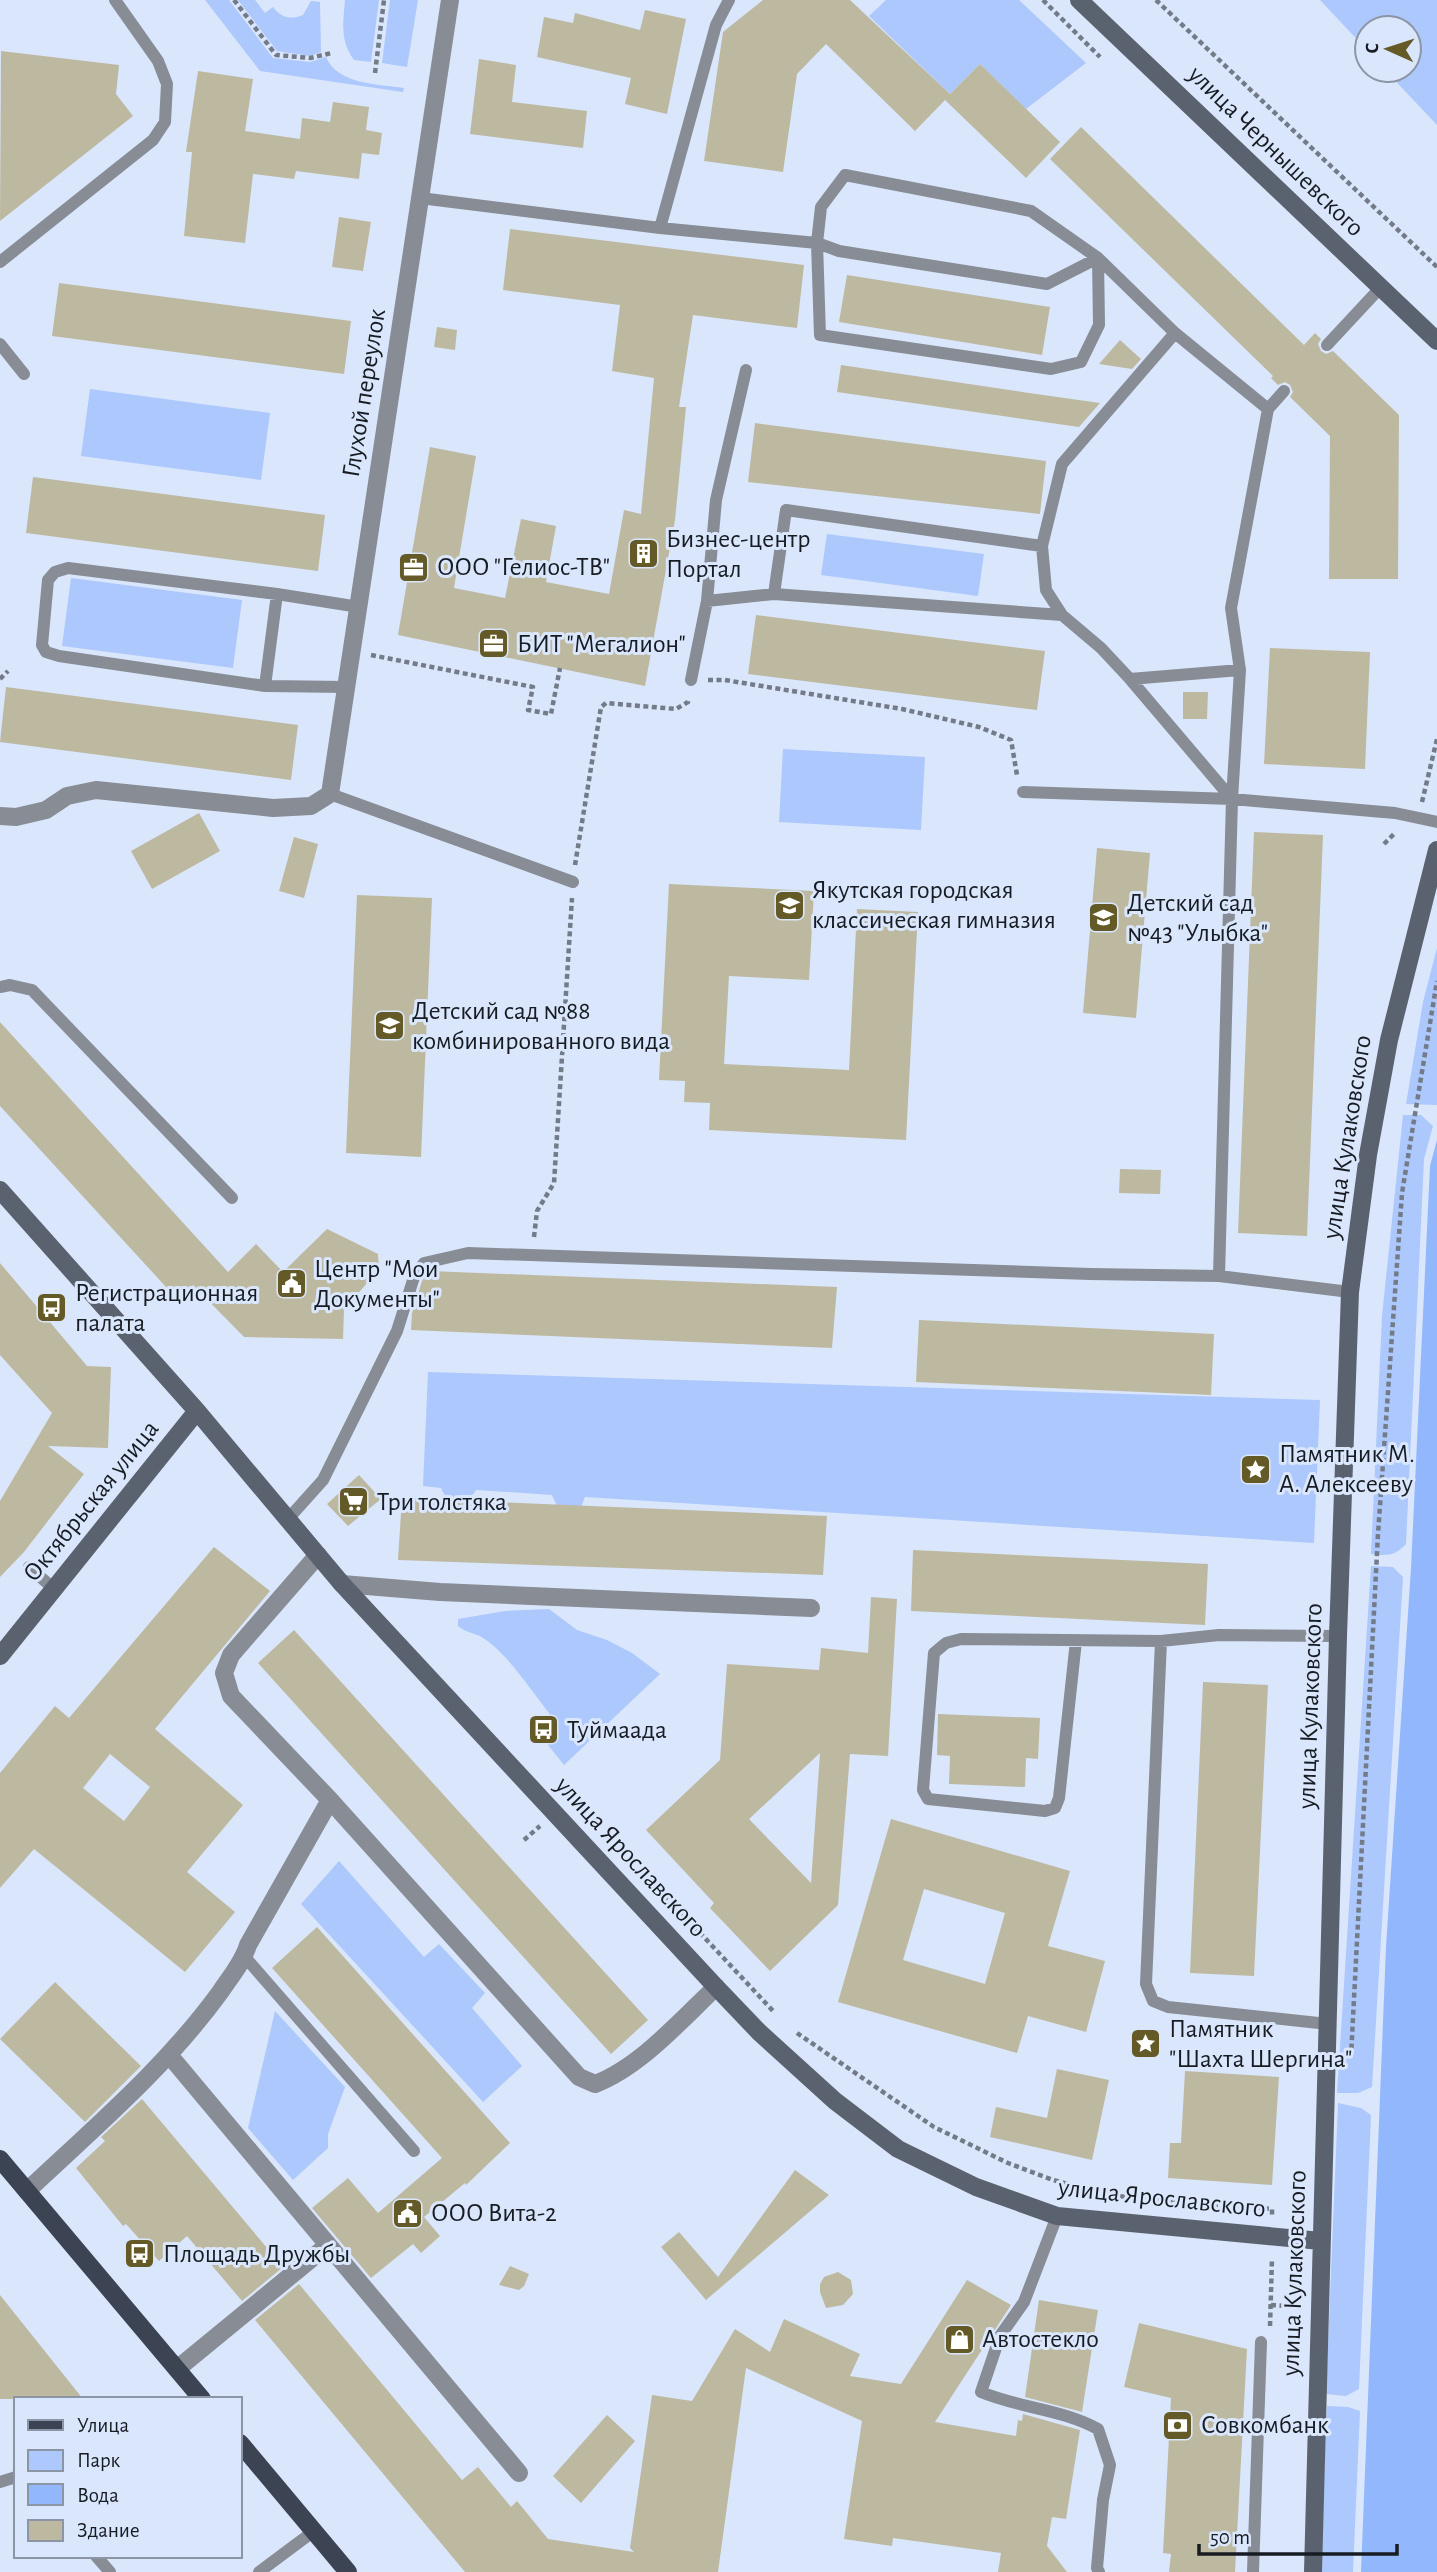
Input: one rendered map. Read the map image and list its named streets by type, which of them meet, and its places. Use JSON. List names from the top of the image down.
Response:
{
  "streets": {
    "street": [
      "улица Чернышевского",
      "Глухой переулок",
      "улица Кулаковского",
      "Октябрьская улица",
      "улица Ярославского"
    ]
  },
  "crossings": [
    ["улица Кулаковского", "улица Ярославского"],
    ["Октябрьская улица", "улица Ярославского"]
  ],
  "places": {
    "building": ["Бизнес-центр Портал"],
    "office": ["ООО \"Гелиос-ТВ\"", "БИТ \"Мегалион\""],
    "school or university": ["Якутская городская классическая гимназия", "Детский сад №43 \"Улыбка\"", "Детский сад №88 комбинированного вида"],
    "public building": ["Центр \"Мои Документы\"", "ООО Вита-2"],
    "bus stop": ["Регистрационная палата", "Туймаада", "Площадь Дружбы"],
    "place": ["Памятник М. А. Алексееву", "Памятник \"Шахта Шергина\""],
    "supermarket": ["Три толстяка"],
    "shop": ["Автостекло"],
    "bank": ["Совкомбанк"]
  },
  "legend": [
    "Улица",
    "Парк",
    "Вода",
    "Здание"
  ],
  "scale_bar": "50 m",
  "north": "left"
}
